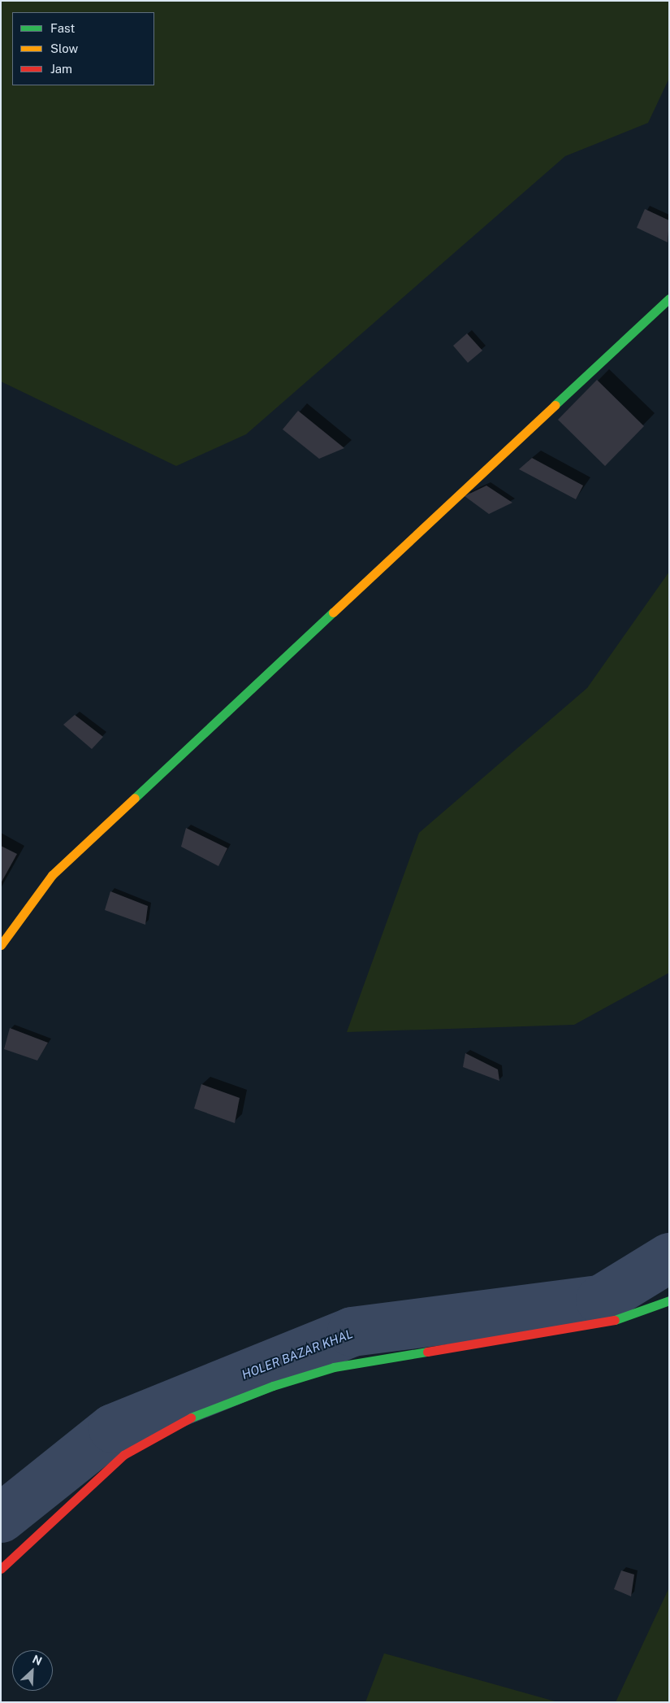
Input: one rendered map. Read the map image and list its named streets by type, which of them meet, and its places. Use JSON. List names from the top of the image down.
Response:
{
  "water": ["HOLER BAZAR KHAL"],
  "legend": ["Fast", "Slow", "Jam"],
  "north": "top right"
}
